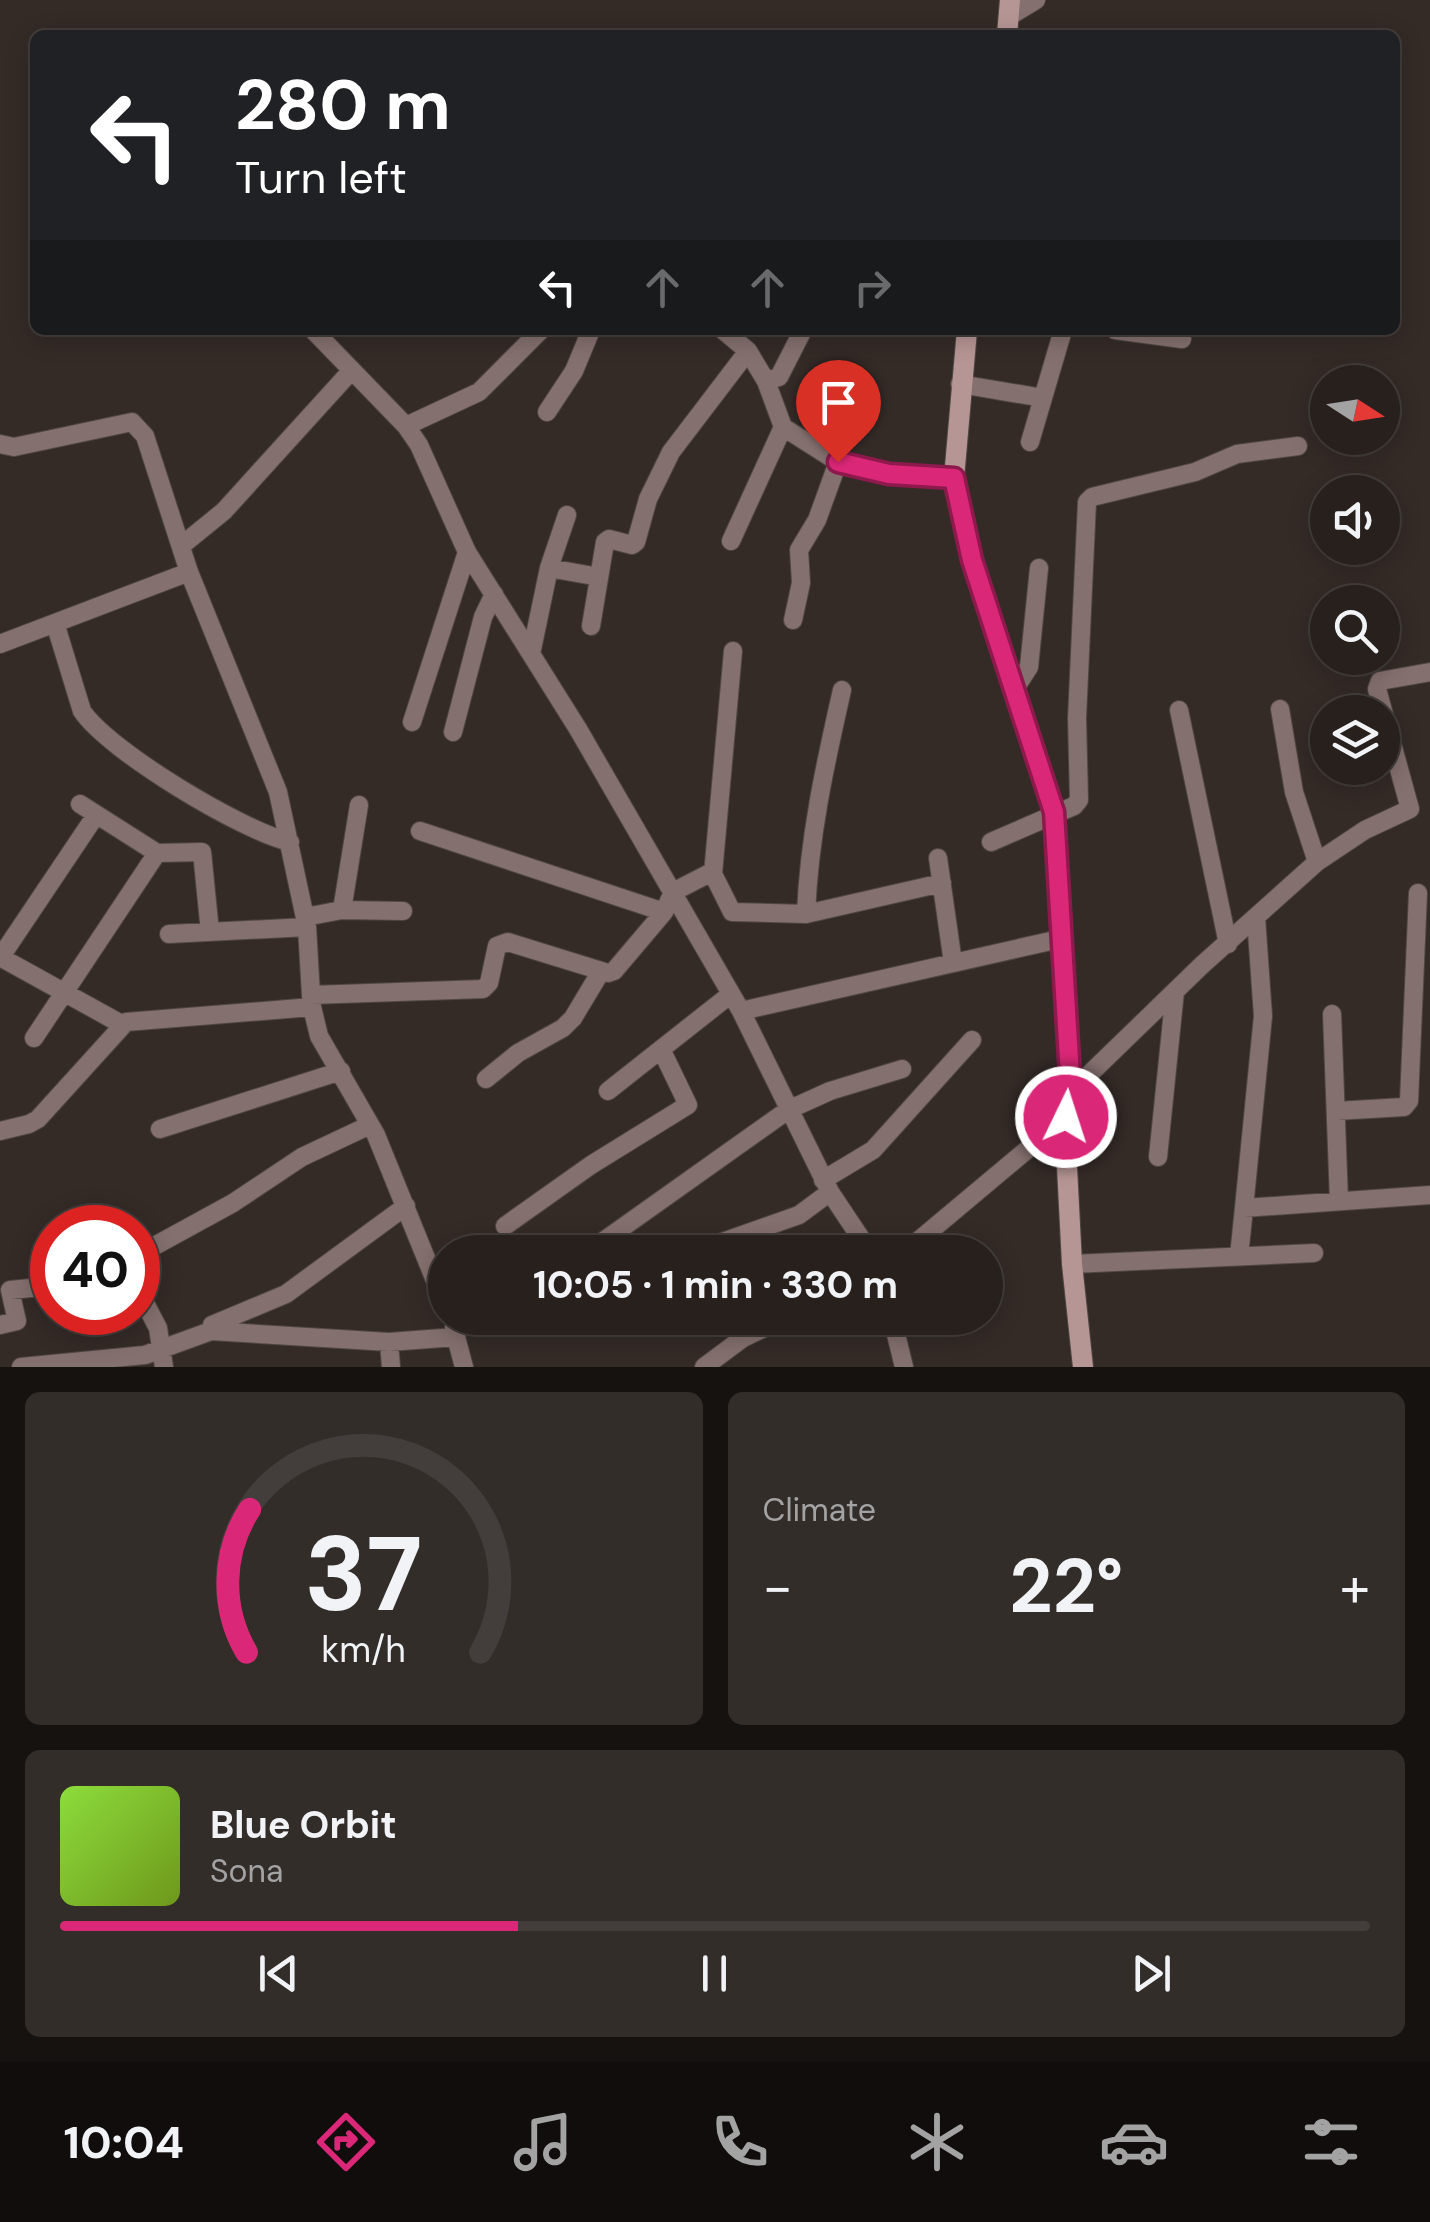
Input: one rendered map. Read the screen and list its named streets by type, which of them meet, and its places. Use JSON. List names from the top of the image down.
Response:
{
  "north": "right",
  "page": {
    "turn": ["280 m", "Turn left"],
    "limit": "40",
    "trip": "10:05 · 1 min · 330 m",
    "tile": "Climate",
    "heat": ["−", "22°", "+"],
    "song": ["Blue Orbit", "Sona"],
    "tabs": "10:04",
    "gauge": ["37", "km/h"]
  }
}
